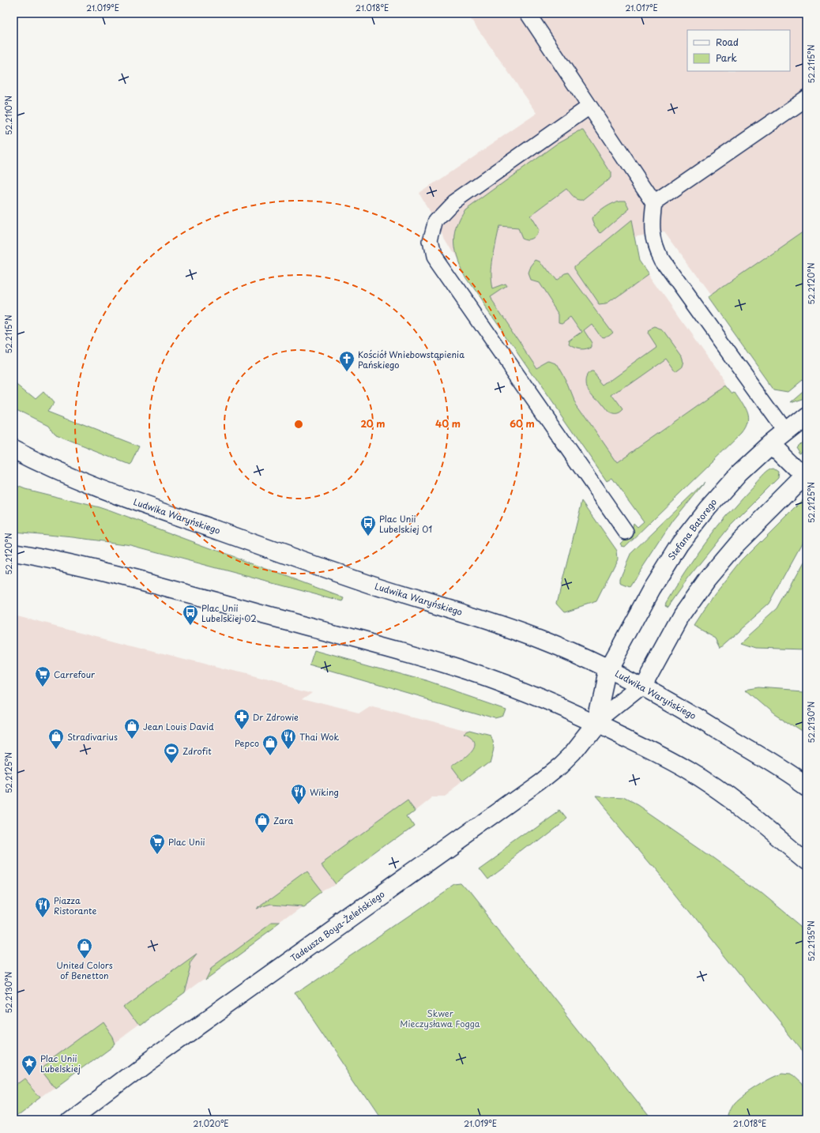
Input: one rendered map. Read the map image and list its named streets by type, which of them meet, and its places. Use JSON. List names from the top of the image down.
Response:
{
  "streets": {
    "main road": ["Ludwika Waryńskiego", "Stefana Batorego", "Tadeusza Boya-Żeleńskiego"]
  },
  "crossings": [
    ["Ludwika Waryńskiego", "Stefana Batorego"],
    ["Ludwika Waryńskiego", "Tadeusza Boya-Żeleńskiego"],
    ["Stefana Batorego", "Tadeusza Boya-Żeleńskiego"]
  ],
  "parks": ["Skwer Mieczysława Fogga"],
  "places": {
    "church": ["Kościół Wniebowstąpienia Pańskiego"],
    "bus stop": ["Plac Unii Lubelskiej 01", "Plac Unii Lubelskiej 02"],
    "supermarket": ["Carrefour", "Plac Unii"],
    "pharmacy": ["Dr Zdrowie"],
    "shop": [
      "Jean Louis David",
      "Stradivarius",
      "Pepco",
      "Zara",
      "United Colors of Benetton"
    ],
    "restaurant": ["Thai Wok", "Wiking", "Piazza Ristorante"],
    "sports": ["Zdrofit"],
    "place": ["Plac Unii Lubelskiej"]
  },
  "legend": ["Road", "Park"],
  "coordinates": [
    "21.019°E",
    "21.018°E",
    "21.017°E",
    "52.2115°N",
    "52.2110°N",
    "52.2120°N",
    "52.2125°N",
    "52.2130°N",
    "52.2135°N",
    "21.020°E"
  ],
  "rings": ["20 m", "40 m", "60 m"]
}
